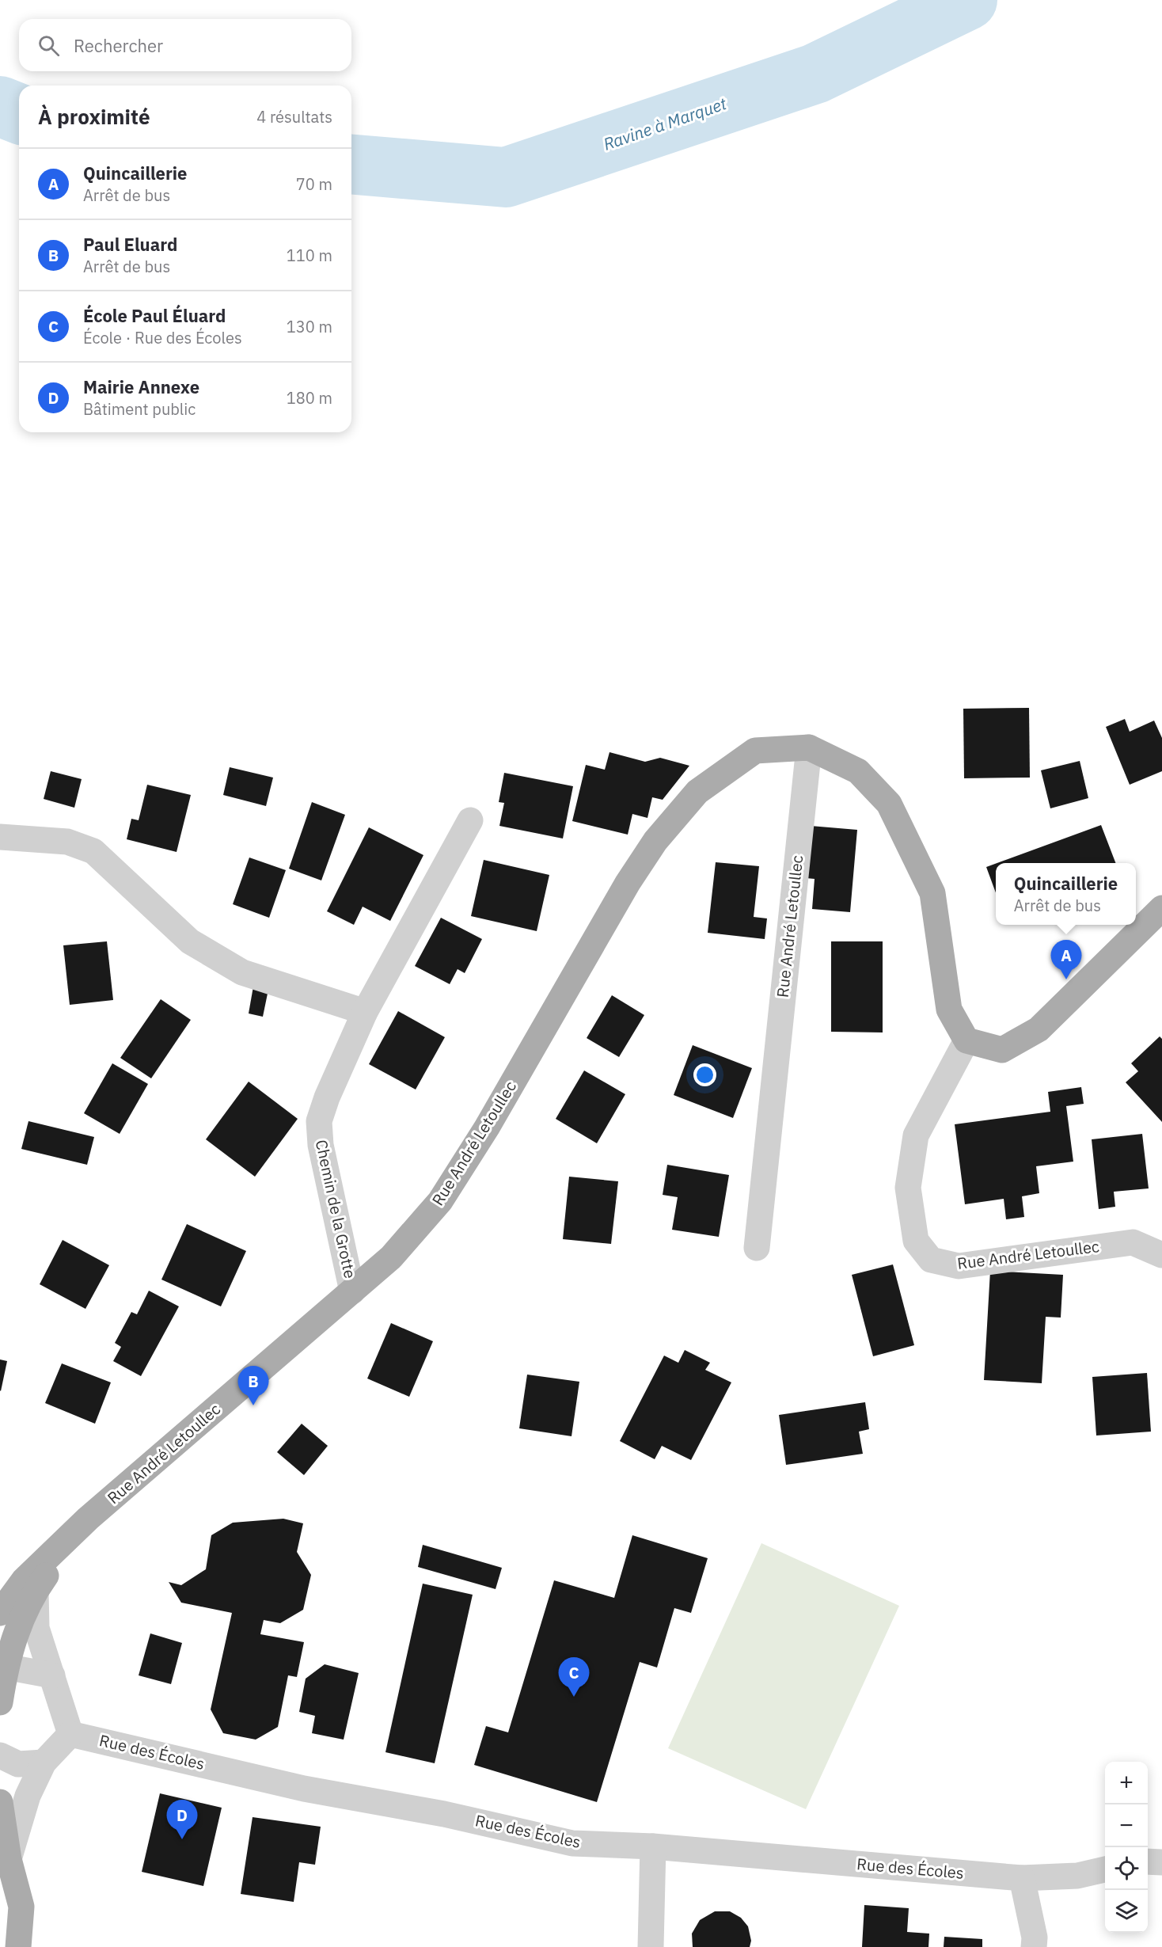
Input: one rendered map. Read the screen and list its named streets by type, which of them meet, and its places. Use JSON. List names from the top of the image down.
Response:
{
  "streets": {
    "main road": ["Rue André Letoullec"],
    "street": ["Chemin de la Grotte", "Rue des Écoles"]
  },
  "crossings": [
    ["Rue André Letoullec", "Chemin de la Grotte"]
  ],
  "water": ["Ravine à Marquet"],
  "page": {
    "search": "Rechercher",
    "heading": ["À proximité", "4 résultats"],
    "list": [
      {
        "mark": "A",
        "name": "Quincaillerie",
        "note": "Arrêt de bus",
        "value": "70 m"
      },
      {
        "mark": "B",
        "name": "Paul Eluard",
        "note": "Arrêt de bus",
        "value": "110 m"
      },
      {
        "mark": "C",
        "name": "École Paul Éluard",
        "note": "École · Rue des Écoles",
        "value": "130 m"
      },
      {
        "mark": "D",
        "name": "Mairie Annexe",
        "note": "Bâtiment public",
        "value": "180 m"
      }
    ],
    "popup": ["Quincaillerie", "Arrêt de bus"],
    "pins": [
      "A",
      "B",
      "C",
      "D"
    ],
    "map_buttons": ["+", "−"]
  }
}
